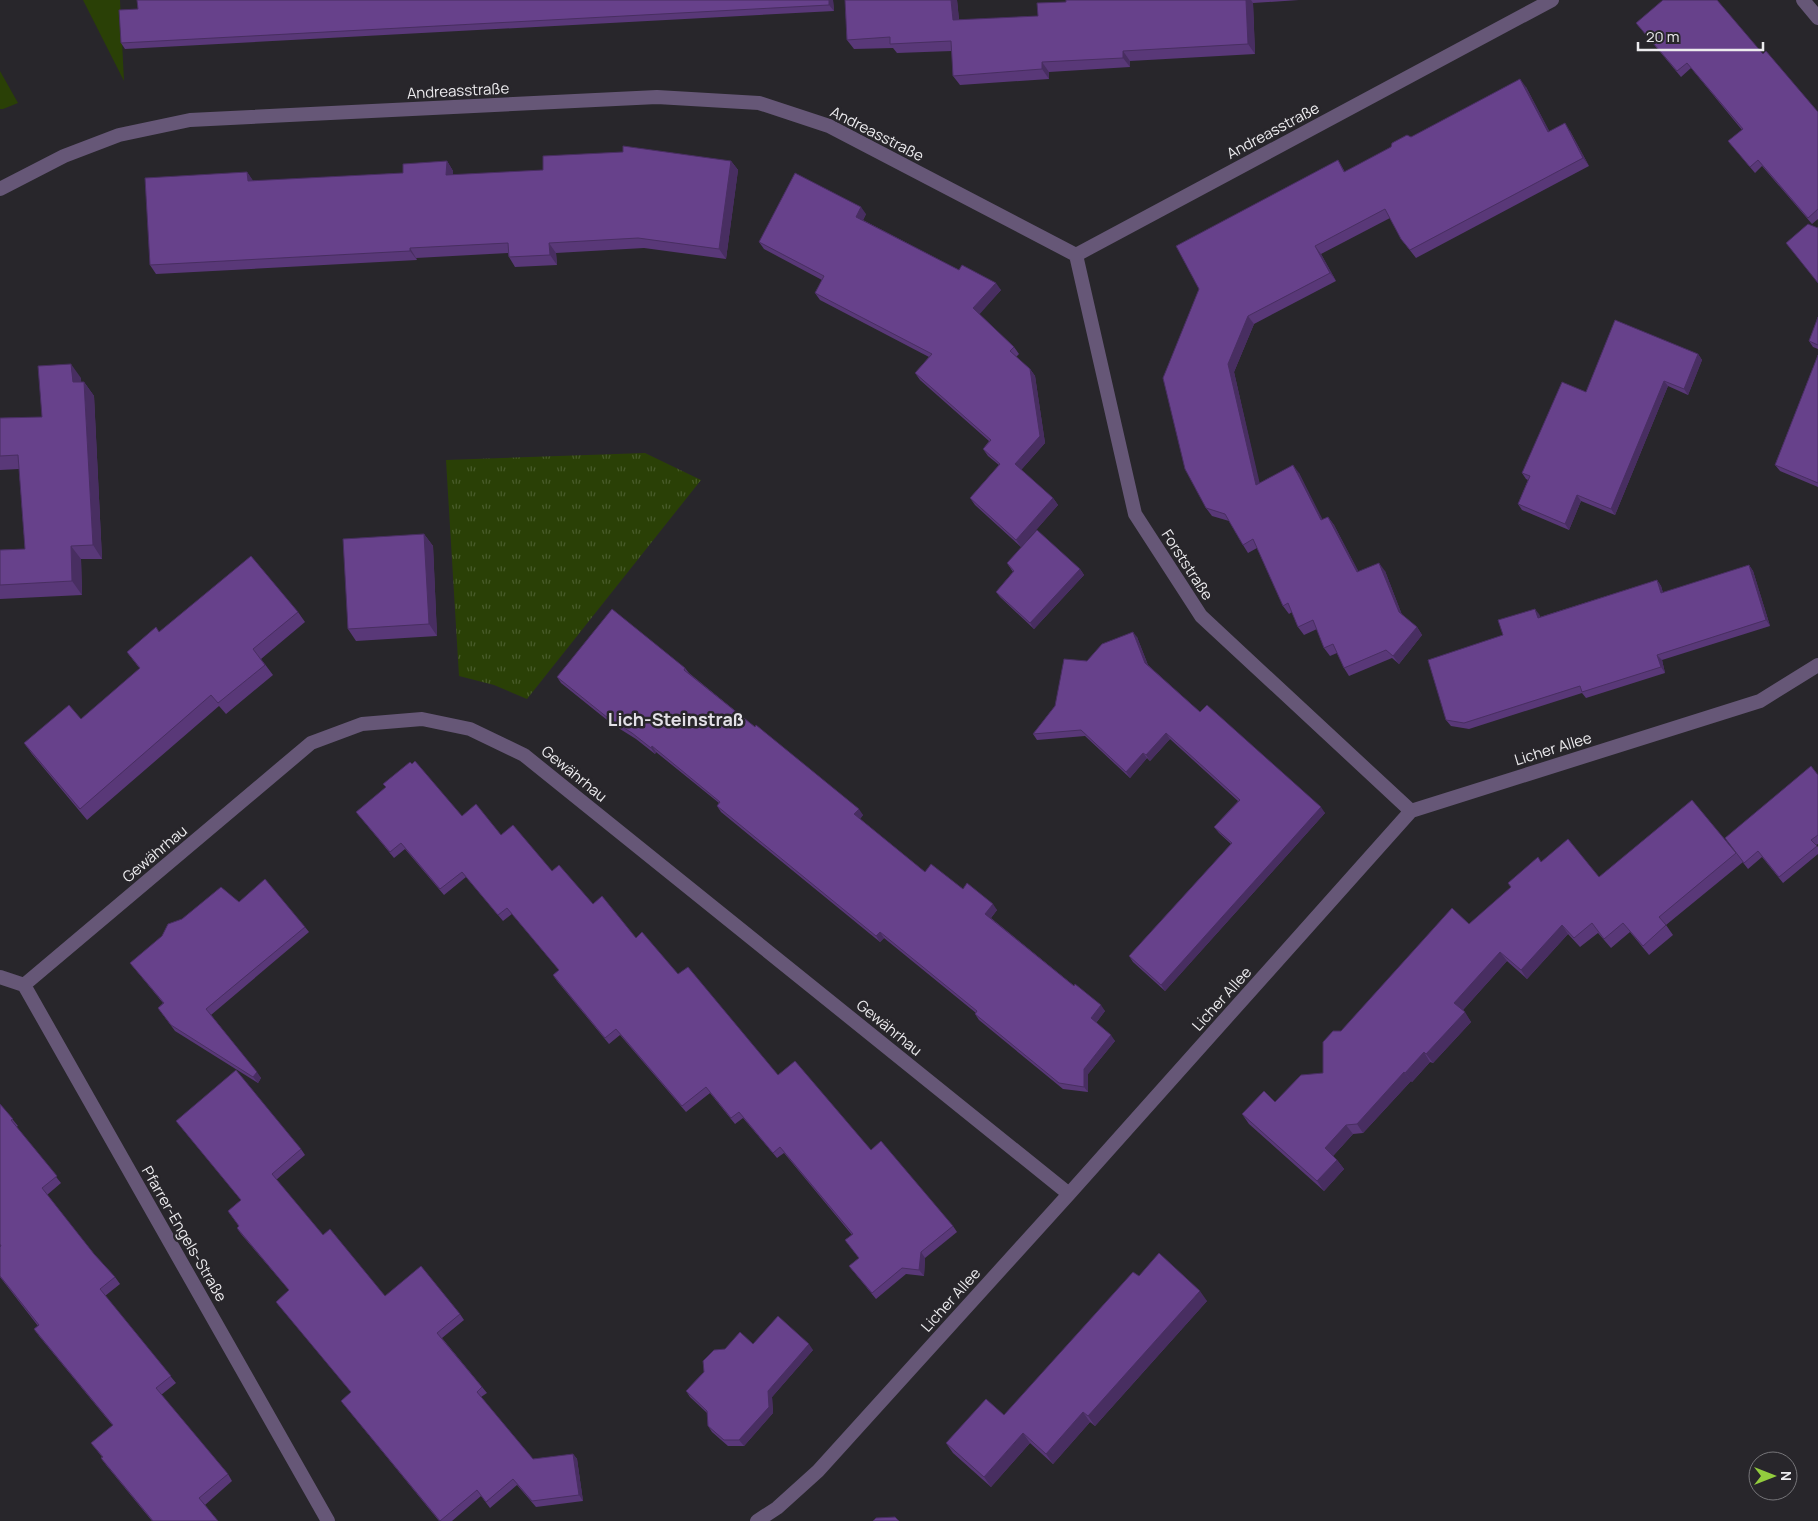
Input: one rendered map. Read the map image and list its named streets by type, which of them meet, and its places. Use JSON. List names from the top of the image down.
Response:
{
  "streets": {
    "street": [
      "Andreasstraße",
      "Forststraße",
      "Licher Allee",
      "Gewährhau",
      "Pfarrer-Engels-Straße"
    ]
  },
  "crossings": [
    ["Andreasstraße", "Forststraße"],
    ["Forststraße", "Licher Allee"],
    ["Licher Allee", "Gewährhau"],
    ["Gewährhau", "Pfarrer-Engels-Straße"]
  ],
  "districts": ["Lich-Steinstraß"],
  "scale_bar": "20 m",
  "north": "right"
}
